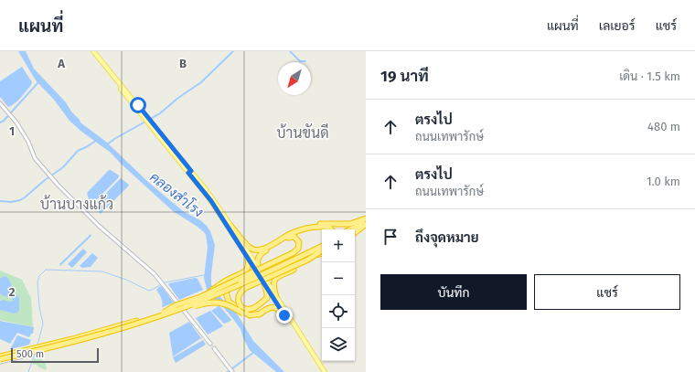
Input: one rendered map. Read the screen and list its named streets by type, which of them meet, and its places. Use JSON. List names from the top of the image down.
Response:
{
  "districts": ["บ้านขันดี", "บ้านบางแก้ว"],
  "water": ["คลองสำโรง"],
  "scale_bar": "500 m",
  "north": "bottom left",
  "page": {
    "header": "แผนที่",
    "nav": ["แผนที่", "เลเยอร์", "แชร์"],
    "heading": ["19 นาที", "เดิน · 1.5 km"],
    "list": [
      ["ตรงไป", "ถนนเทพารักษ์", "480 m"],
      ["ตรงไป", "ถนนเทพารักษ์", "1.0 km"],
      "ถึงจุดหมาย"
    ],
    "map_buttons": ["+", "−"],
    "buttons": ["บันทึก", "แชร์"],
    "scale": "500 m"
  },
  "grid": {
    "columns": ["A", "B"],
    "rows": ["1", "2"]
  }
}
